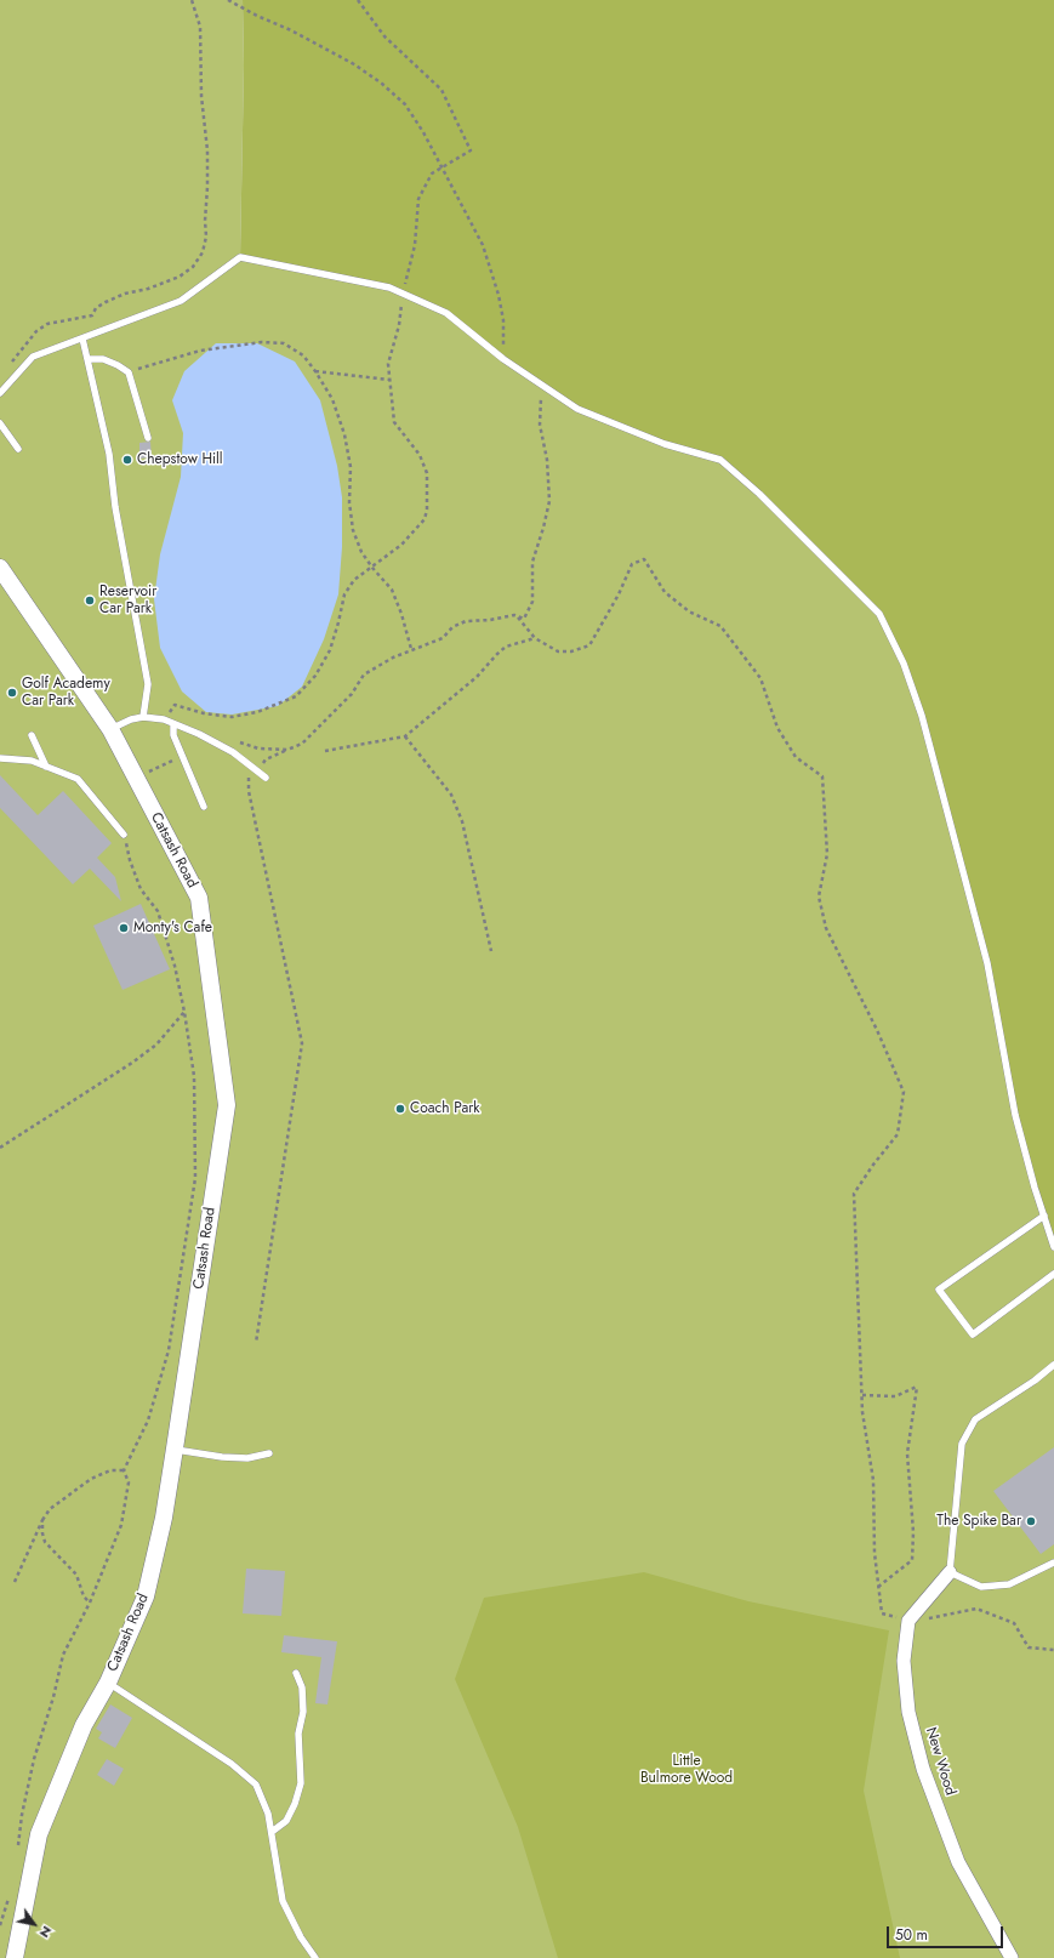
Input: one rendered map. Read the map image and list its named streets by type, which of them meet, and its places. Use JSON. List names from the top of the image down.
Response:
{
  "streets": {
    "street": ["Catsash Road", "New Wood"]
  },
  "parks": ["Little Bulmore Wood"],
  "places": [
    "Chepstow Hill",
    "Reservoir Car Park",
    "Golf Academy Car Park",
    "Monty's Cafe",
    "Coach Park",
    "The Spike Bar"
  ],
  "scale_bar": "50 m",
  "north": "bottom right"
}
